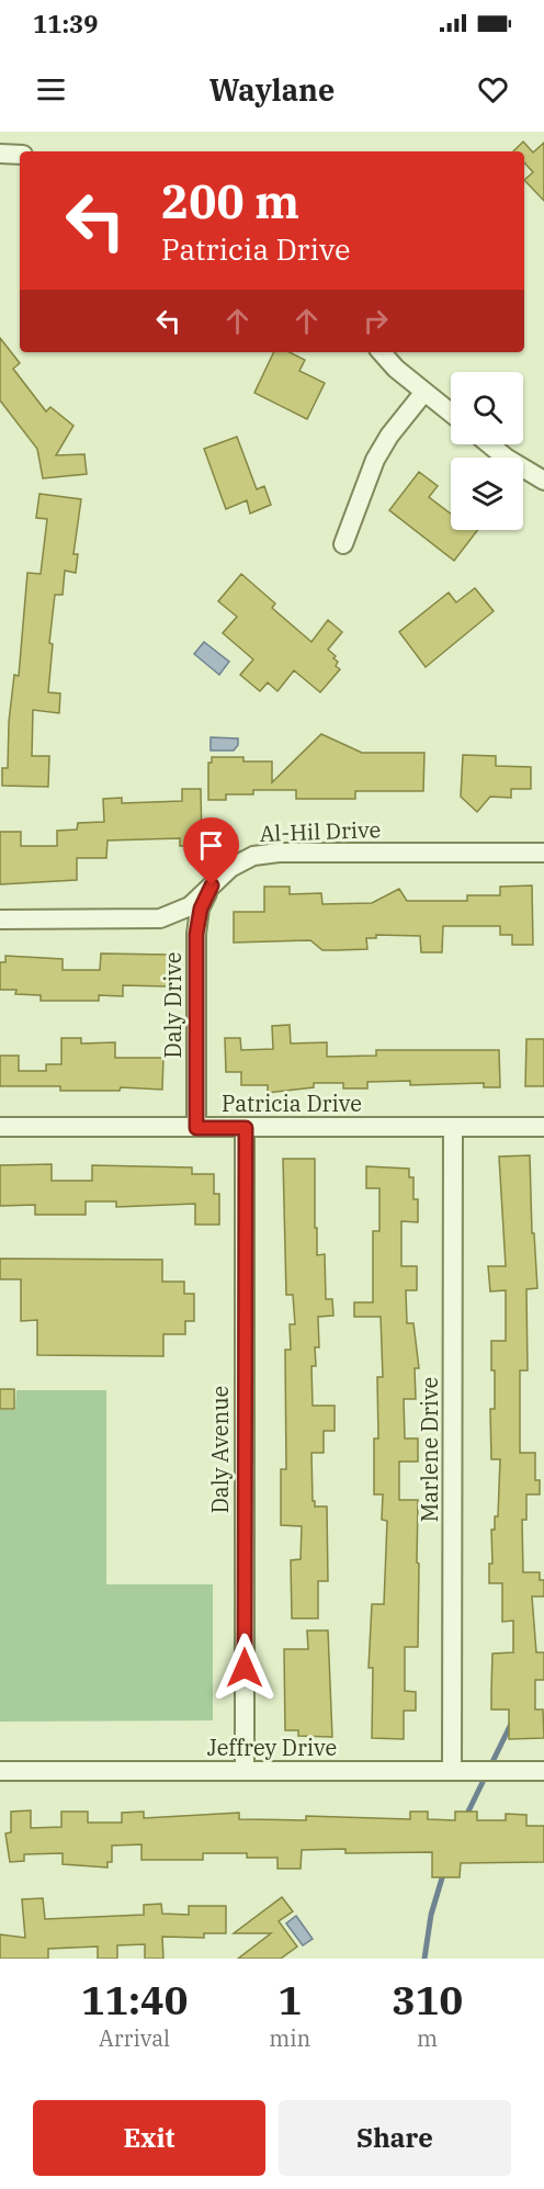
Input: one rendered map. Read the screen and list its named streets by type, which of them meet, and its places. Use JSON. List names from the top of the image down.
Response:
{
  "streets": {
    "street": [
      "Al-Hil Drive",
      "Daly Drive",
      "Patricia Drive",
      "Daly Avenue",
      "Marlene Drive",
      "Jeffrey Drive"
    ]
  },
  "crossings": [
    ["Al-Hil Drive", "Daly Drive"],
    ["Daly Drive", "Patricia Drive"],
    ["Patricia Drive", "Daly Avenue"],
    ["Patricia Drive", "Marlene Drive"],
    ["Daly Avenue", "Jeffrey Drive"],
    ["Marlene Drive", "Jeffrey Drive"]
  ],
  "page": {
    "status": "11:39",
    "header": "Waylane",
    "turn": ["200 m", "Patricia Drive"],
    "eta": [
      "11:40",
      "Arrival",
      "1",
      "min",
      "310",
      "m"
    ],
    "buttons": ["Exit", "Share"]
  }
}
